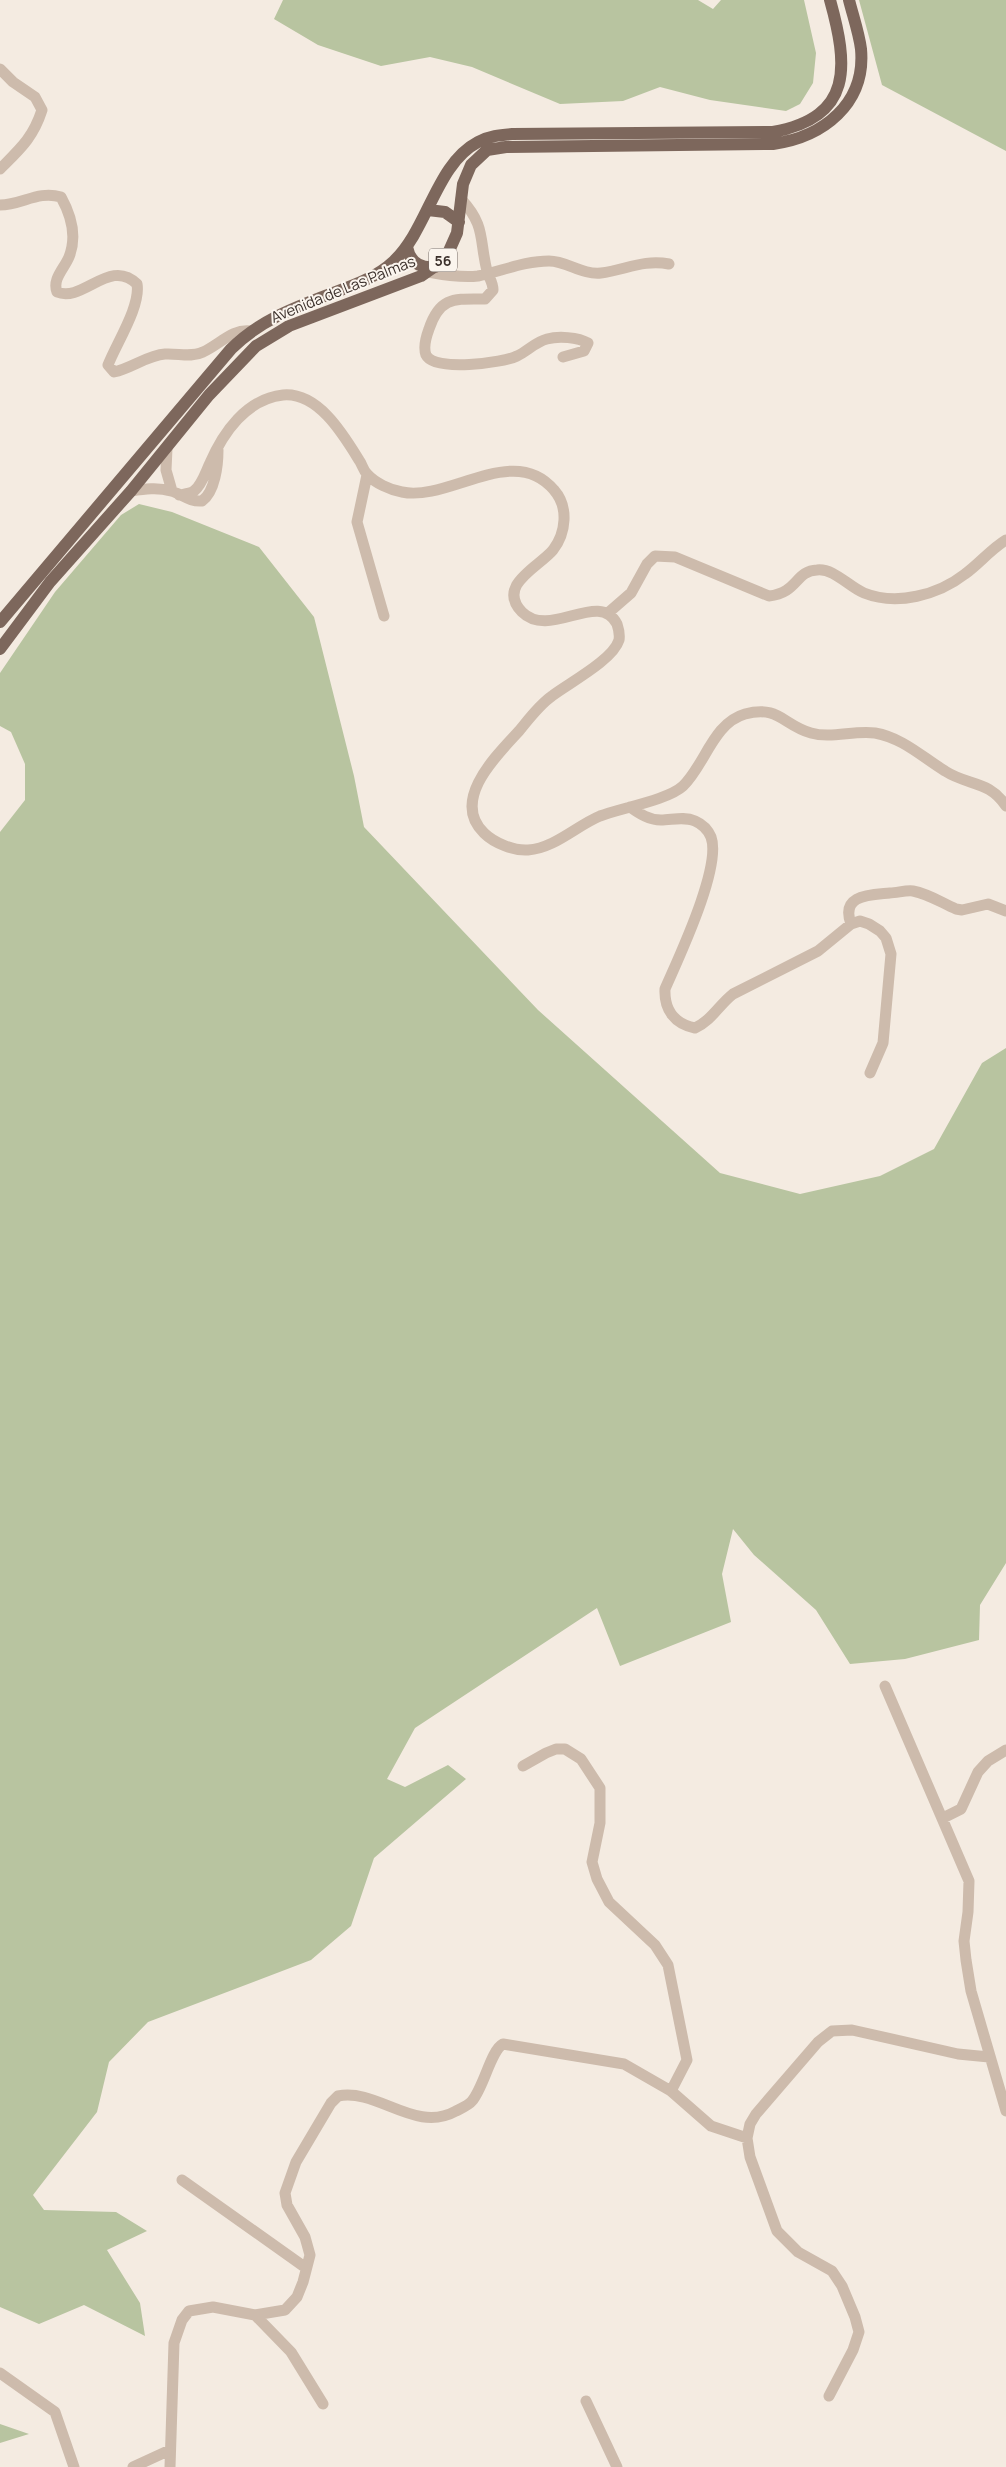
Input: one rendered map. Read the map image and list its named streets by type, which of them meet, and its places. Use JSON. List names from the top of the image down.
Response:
{
  "streets": {
    "main road": ["56", "Avenida de Las Palmas"]
  }
}
